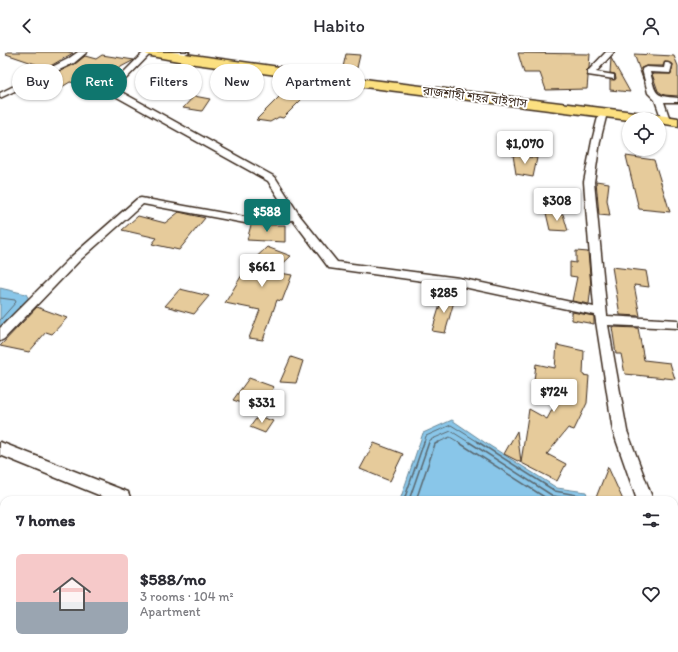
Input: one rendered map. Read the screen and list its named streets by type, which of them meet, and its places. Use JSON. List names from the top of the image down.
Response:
{
  "streets": {
    "highway": ["রাজশাহী শহর বাইপাস"]
  },
  "page": {
    "header": "Habito",
    "chip": [
      "Buy",
      "Rent",
      "Filters",
      "New",
      "Apartment"
    ],
    "price": [
      "$1,070",
      "$308",
      "$588",
      "$661",
      "$285",
      "$724",
      "$331"
    ],
    "heading": "7 homes",
    "list": [
      {
        "name": "$588/mo",
        "note": "3 rooms · 104 m² · Apartment"
      }
    ]
  }
}
